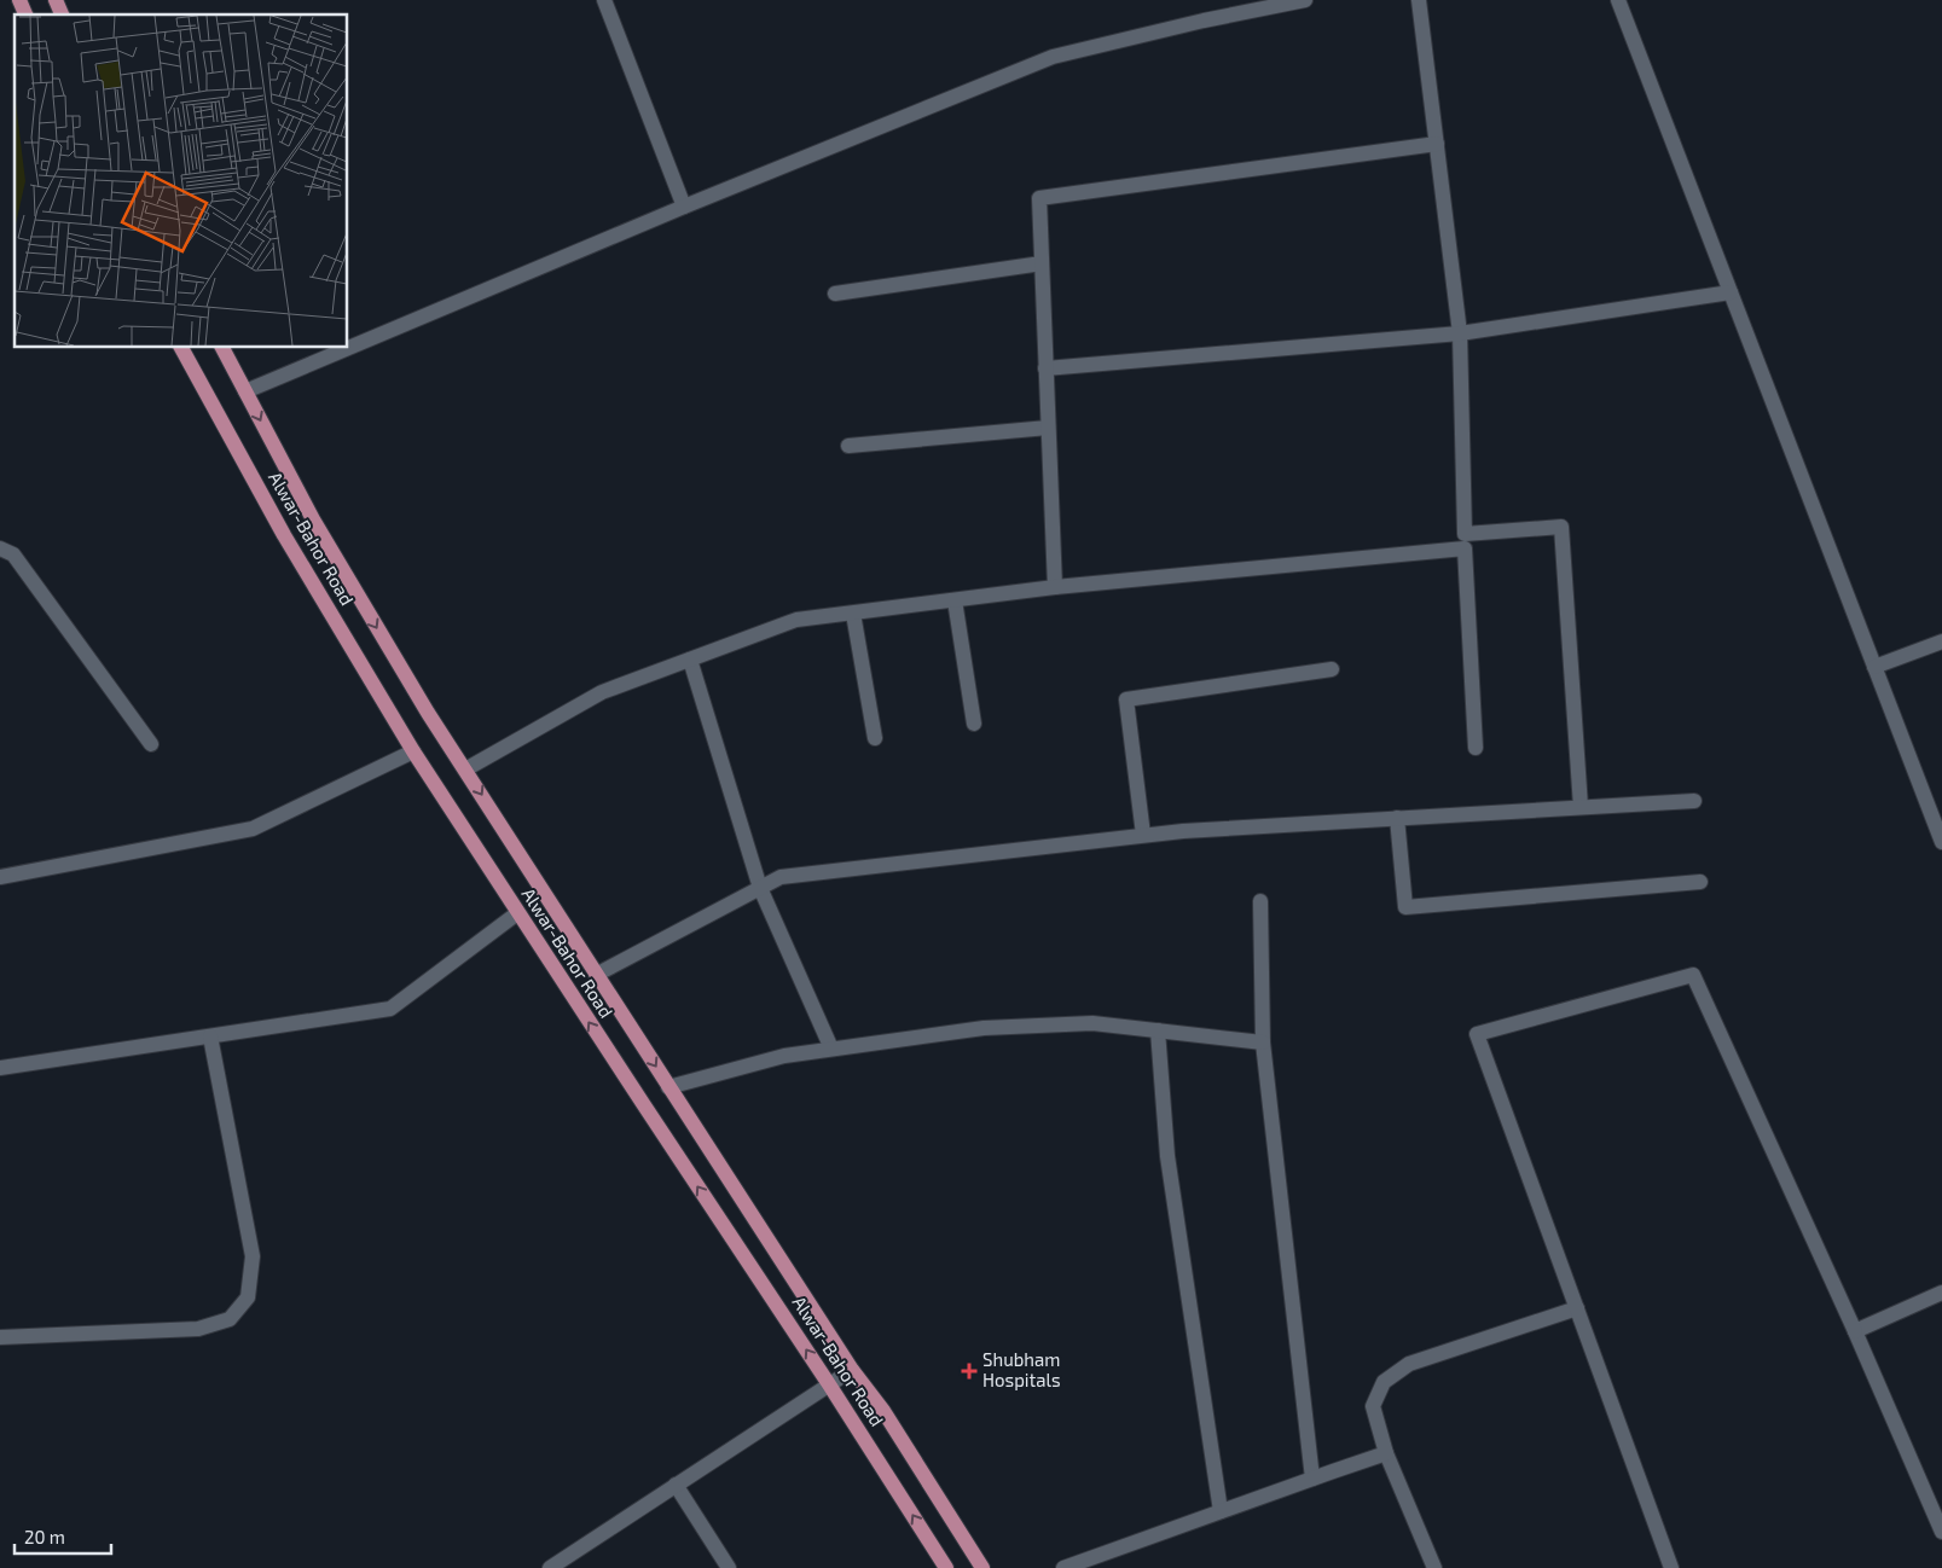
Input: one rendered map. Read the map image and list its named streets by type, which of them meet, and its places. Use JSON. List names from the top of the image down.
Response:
{
  "streets": {
    "main road": ["Alwar-Bahor Road"]
  },
  "places": {
    "health": ["Shubham Hospitals"]
  },
  "scale_bar": "20 m"
}
